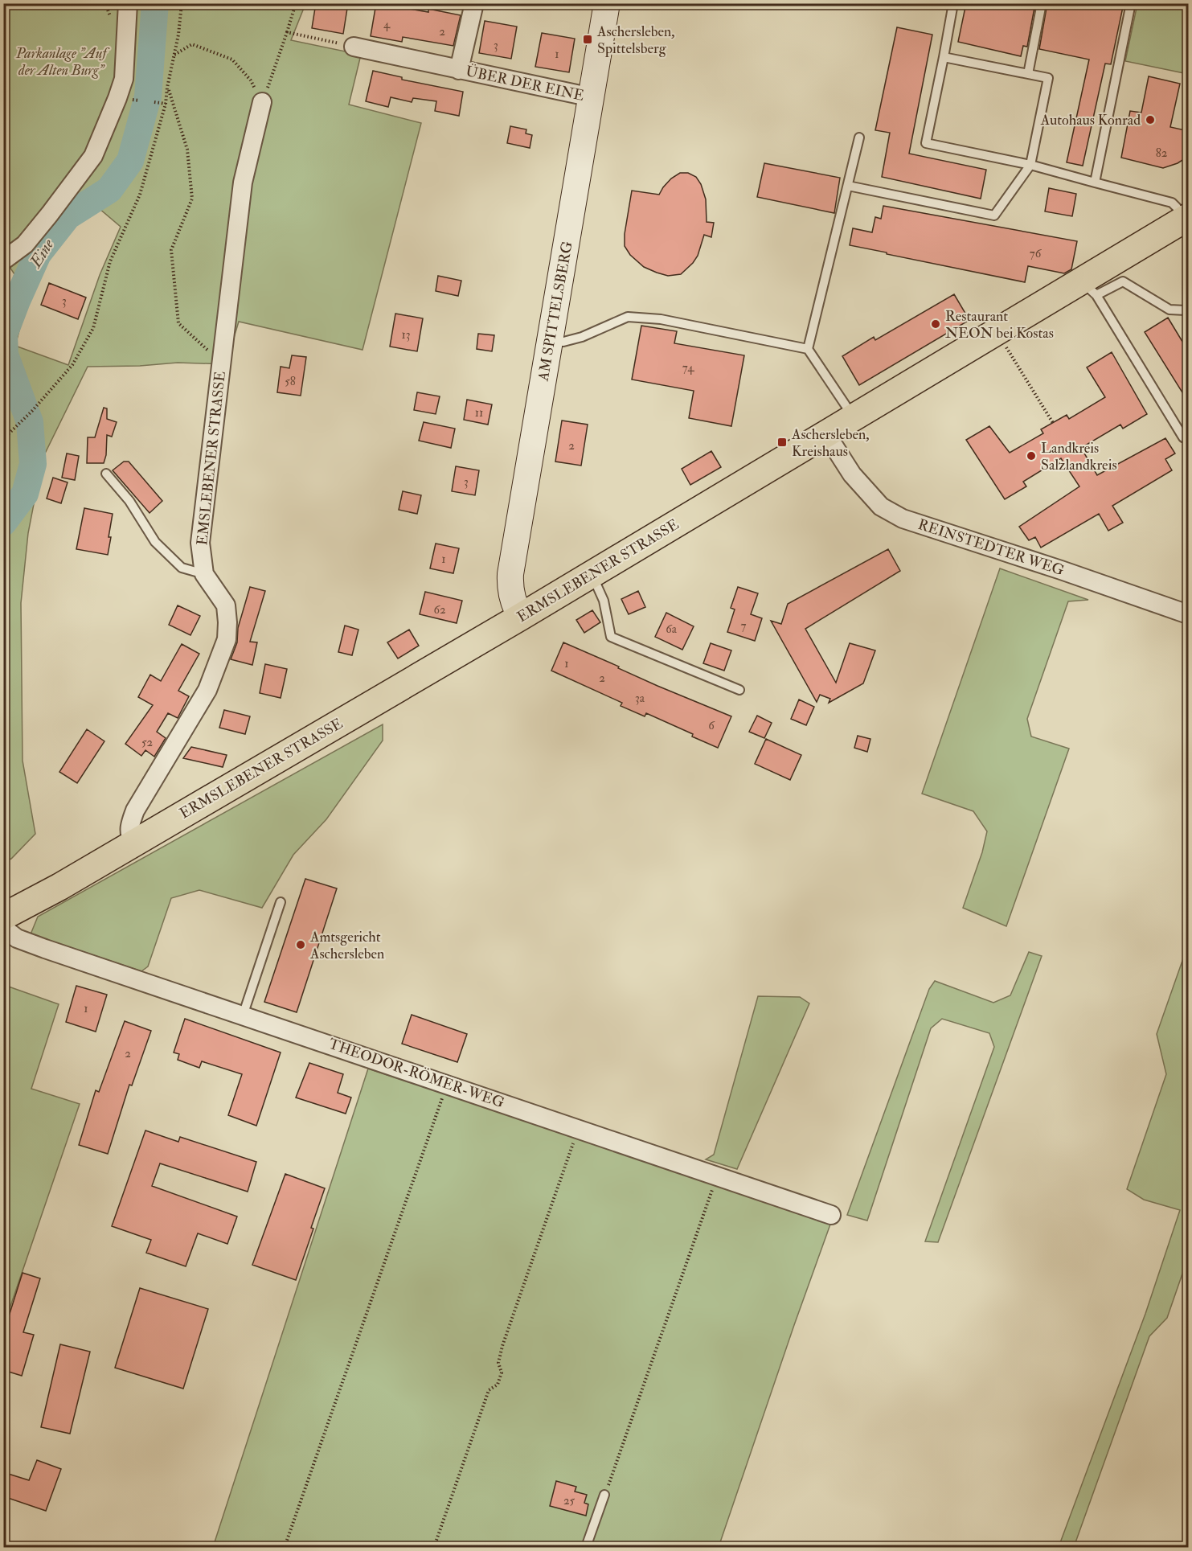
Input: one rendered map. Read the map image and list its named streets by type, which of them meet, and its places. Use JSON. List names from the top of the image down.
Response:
{
  "streets": {
    "main road": ["AM SPITTELSBERG", "ERMSLEBENER STRASSE"],
    "street": [
      "ÜBER DER EINE",
      "EMSLEBENER STRASSE",
      "REINSTEDTER WEG",
      "THEODOR-RÖMER-WEG"
    ]
  },
  "crossings": [
    ["ÜBER DER EINE", "AM SPITTELSBERG"],
    ["AM SPITTELSBERG", "ERMSLEBENER STRASSE"],
    ["EMSLEBENER STRASSE", "ERMSLEBENER STRASSE"],
    ["REINSTEDTER WEG", "ERMSLEBENER STRASSE"]
  ],
  "water": ["Eine"],
  "parks": ["Parkanlage \"Auf der Alten Burg\""],
  "places": {
    "transit": ["Aschersleben, Spittelsberg", "Aschersleben, Kreishaus"],
    "other": [
      "Autohaus Konrad",
      "Restaurant NEON bei Kostas",
      "Landkreis Salzlandkreis",
      "Amtsgericht Aschersleben"
    ]
  },
  "house_numbers": [
    "4",
    "2",
    "3",
    "1",
    "82",
    "76",
    "3",
    "13",
    "74",
    "58",
    "11",
    "2",
    "3",
    "1",
    "62",
    "7",
    "6a",
    "1",
    "2",
    "3a",
    "6",
    "52",
    "1",
    "2",
    "25"
  ]
}
